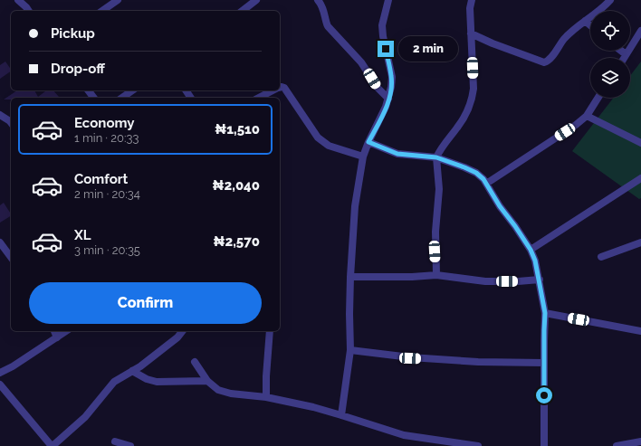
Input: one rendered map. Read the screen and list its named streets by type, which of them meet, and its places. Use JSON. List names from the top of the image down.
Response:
{
  "page": {
    "banner": ["Pickup", "Drop-off"],
    "bubble": "2 min",
    "list": [
      {
        "name": "Economy",
        "note": "1 min · 20:33",
        "value": "₦1,510"
      },
      {
        "name": "Comfort",
        "note": "2 min · 20:34",
        "value": "₦2,040"
      },
      {
        "name": "XL",
        "note": "3 min · 20:35",
        "value": "₦2,570"
      }
    ],
    "buttons": "Confirm"
  }
}
